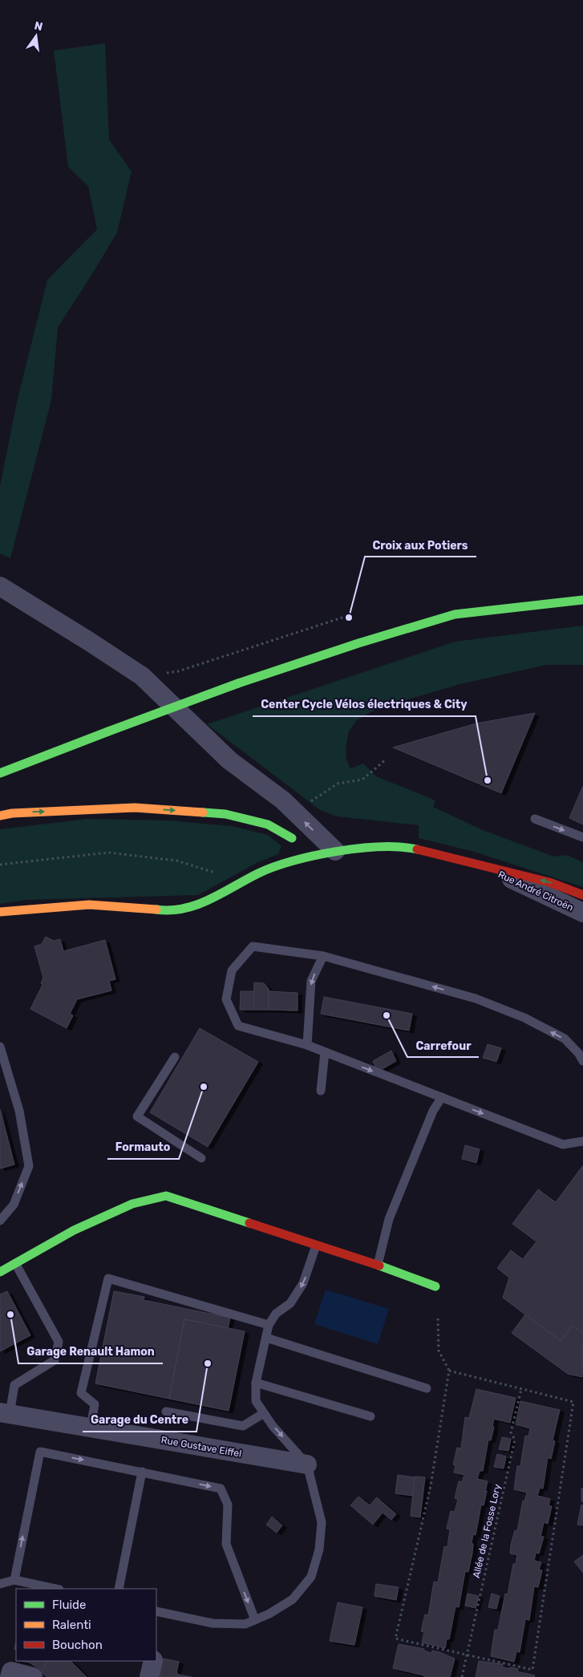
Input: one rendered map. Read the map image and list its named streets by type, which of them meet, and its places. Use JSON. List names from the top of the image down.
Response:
{
  "streets": {
    "street": ["Rue André Citroën", "Rue Gustave Eiffel"],
    "path": ["Allée de la Fosse Lory"]
  },
  "places": [
    "Croix aux Potiers",
    "Center Cycle Vélos électriques & City",
    "Carrefour",
    "Formauto",
    "Garage Renault Hamon",
    "Garage du Centre"
  ],
  "legend": ["Fluide", "Ralenti", "Bouchon"],
  "north": "top"
}
